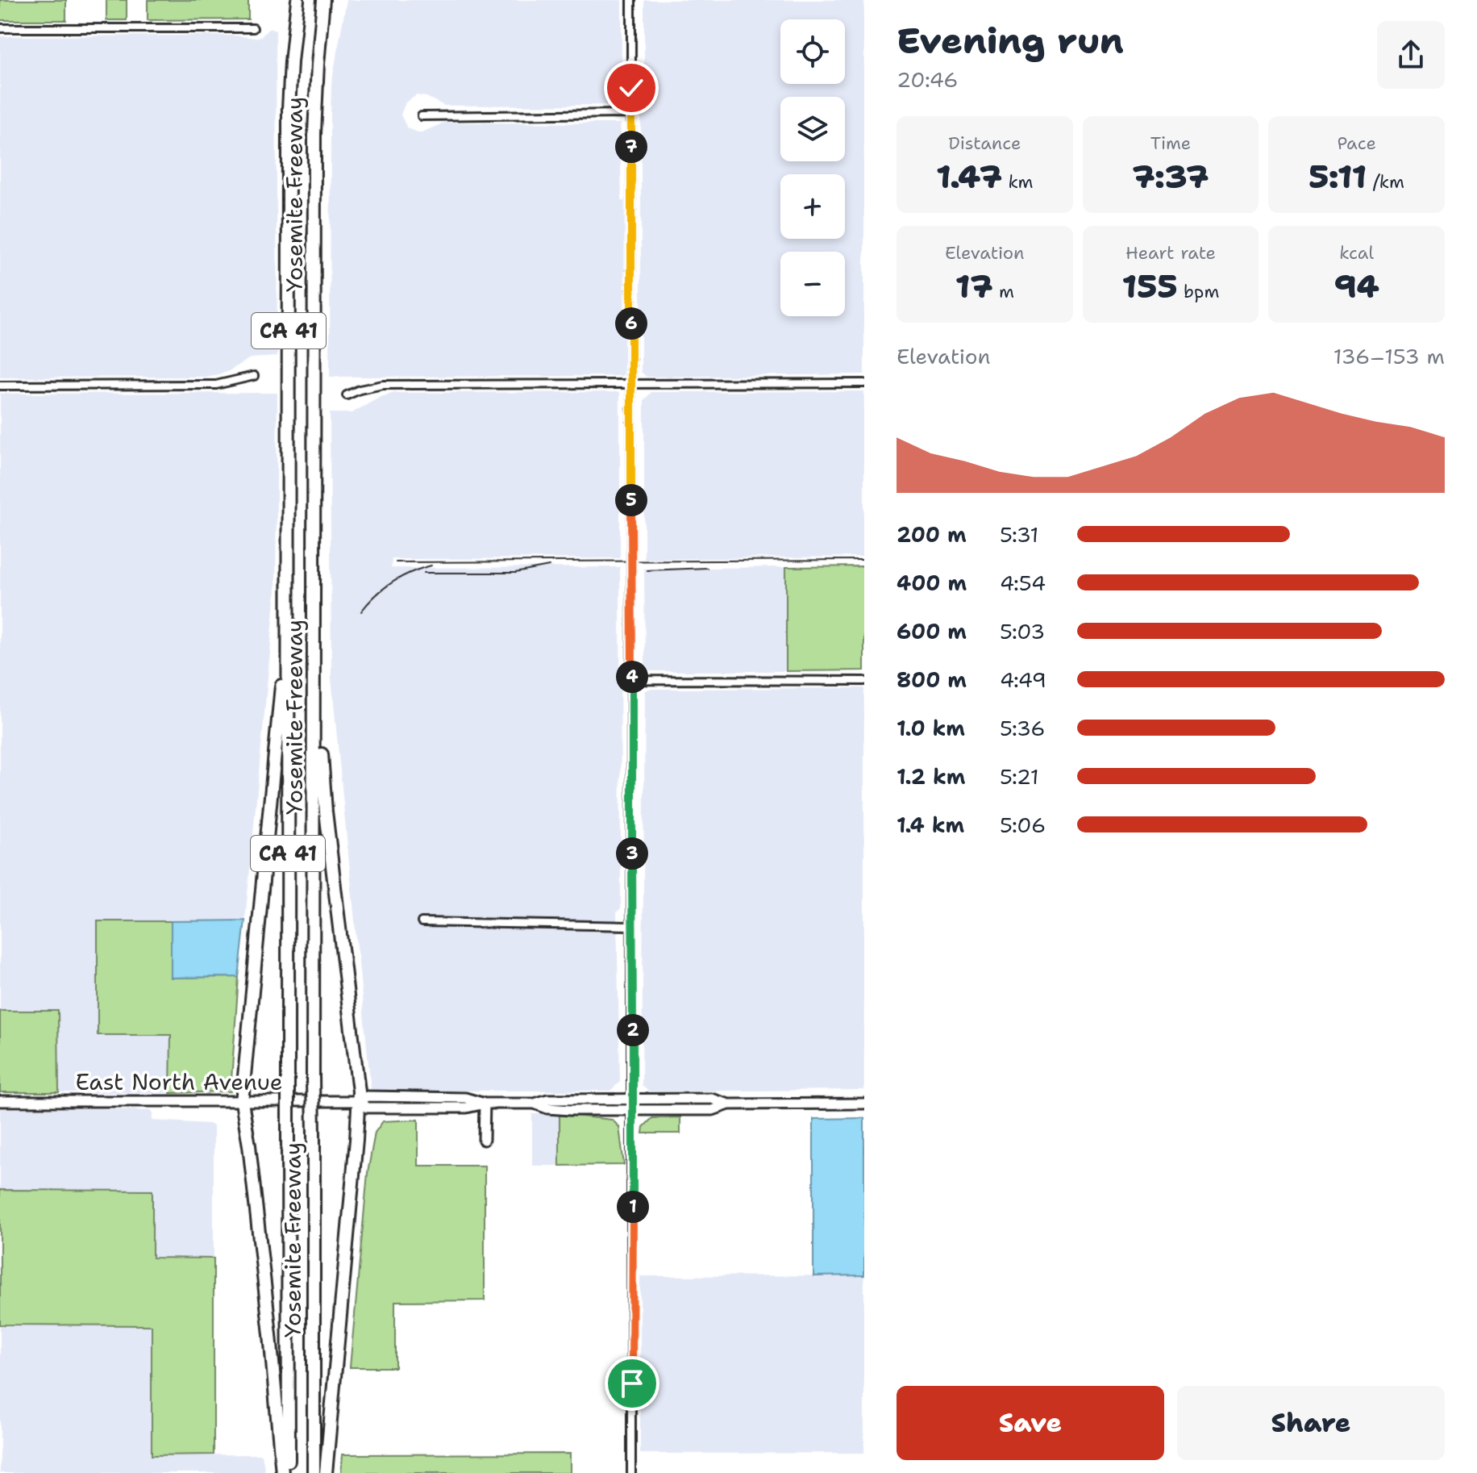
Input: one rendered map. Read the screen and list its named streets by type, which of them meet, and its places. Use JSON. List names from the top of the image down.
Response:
{
  "streets": {
    "highway": ["Yosemite Freeway", "CA 41"],
    "street": ["East North Avenue"]
  },
  "page": {
    "heading": ["Evening run", "20:46"],
    "map_buttons": ["+", "−"],
    "stats": [
      ["Distance", "1.47 km"],
      ["Time", "7:37"],
      ["Pace", "5:11 /km"],
      ["Elevation", "17 m"],
      ["Heart rate", "155 bpm"],
      ["kcal", "94"]
    ],
    "pins": [
      "7",
      "6",
      "5",
      "4",
      "3",
      "2",
      "1"
    ],
    "chart": ["Elevation", "136–153 m"],
    "list": [
      {
        "name": "200 m",
        "note": "5:31"
      },
      {
        "name": "400 m",
        "note": "4:54"
      },
      {
        "name": "600 m",
        "note": "5:03"
      },
      {
        "name": "800 m",
        "note": "4:49"
      },
      {
        "name": "1.0 km",
        "note": "5:36"
      },
      {
        "name": "1.2 km",
        "note": "5:21"
      },
      {
        "name": "1.4 km",
        "note": "5:06"
      }
    ],
    "buttons": ["Save", "Share"]
  }
}
